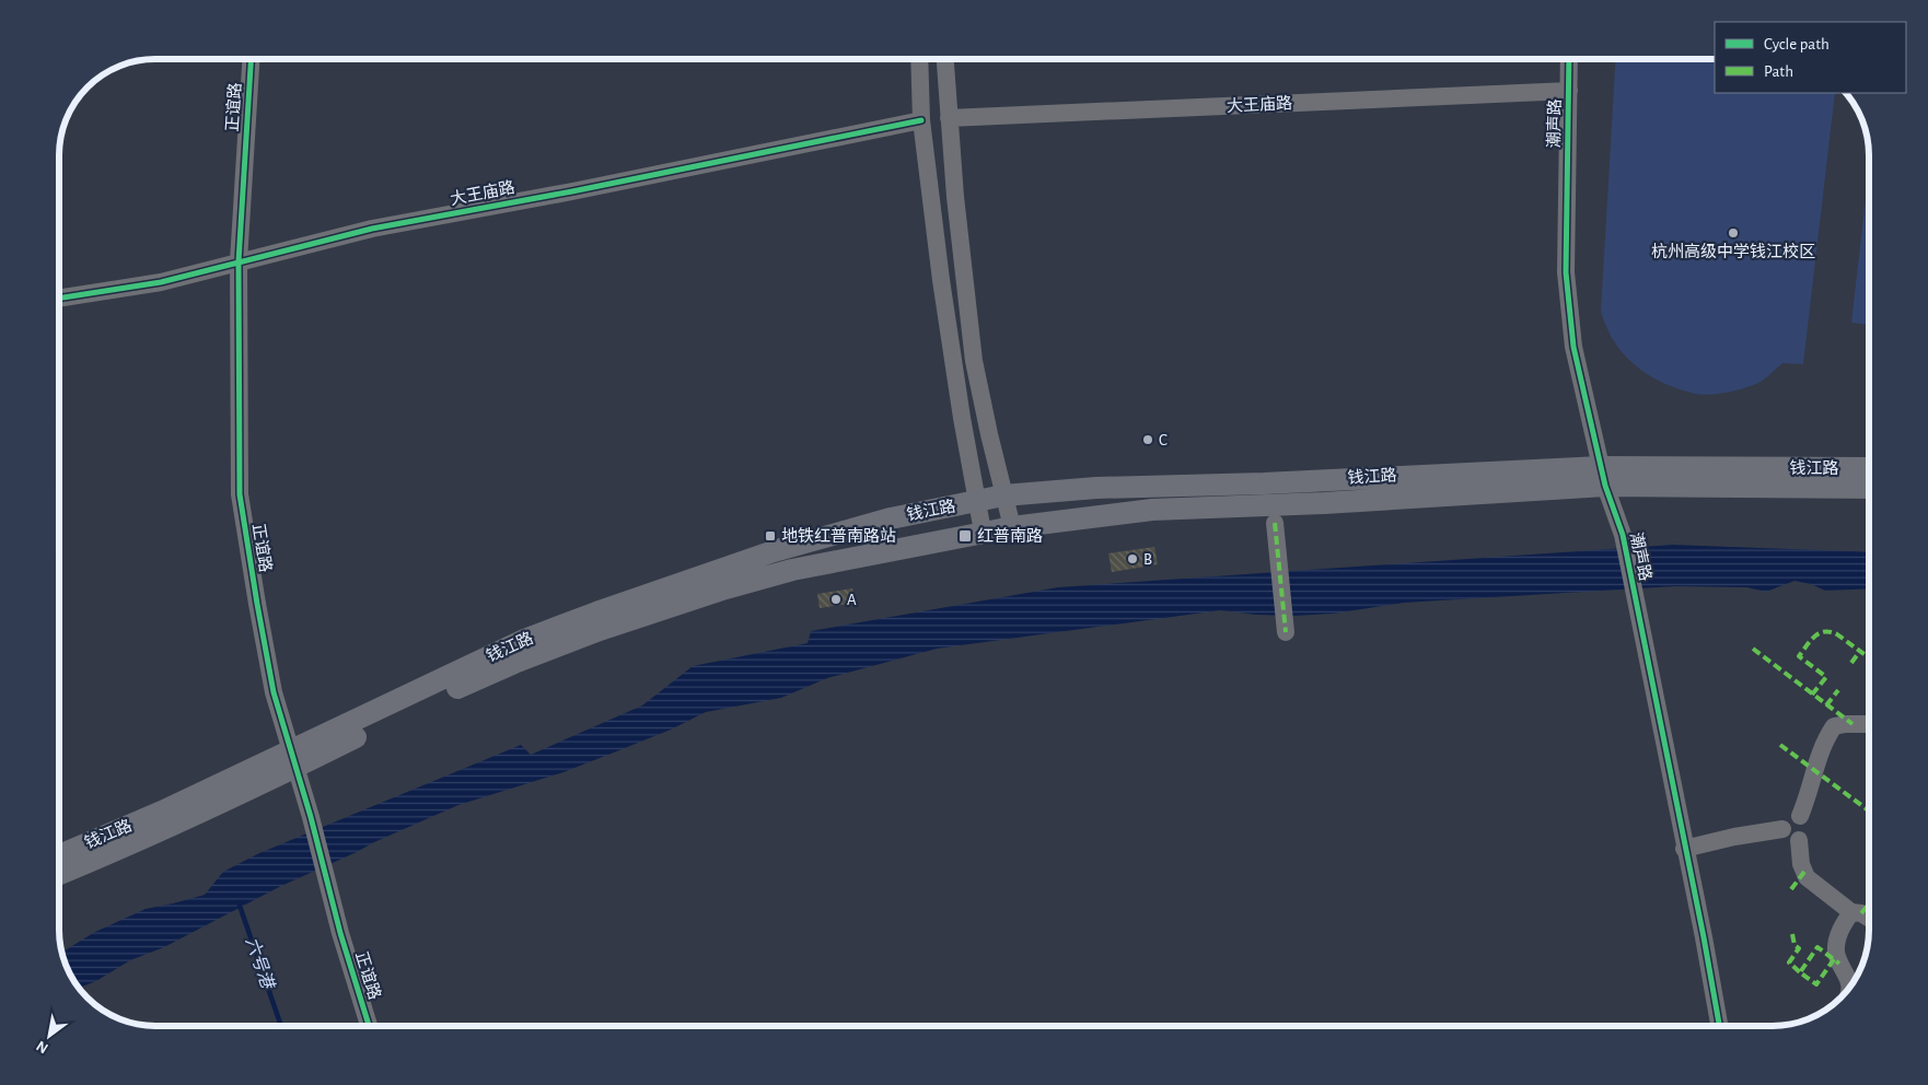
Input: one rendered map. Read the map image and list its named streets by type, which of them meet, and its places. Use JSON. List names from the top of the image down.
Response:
{
  "streets": {
    "main road": ["钱江路"],
    "street": ["大王庙路", "正谊路", "潮声路"]
  },
  "crossings": [
    ["大王庙路", "正谊路"],
    ["大王庙路", "潮声路"],
    ["正谊路", "钱江路"],
    ["潮声路", "钱江路"]
  ],
  "water": ["六号港"],
  "places": {
    "other": [
      "杭州高级中学钱江校区",
      "C",
      "B",
      "A"
    ],
    "transit": ["地铁红普南路站", "红普南路"]
  },
  "legend": ["Cycle path", "Path"],
  "north": "bottom left"
}
